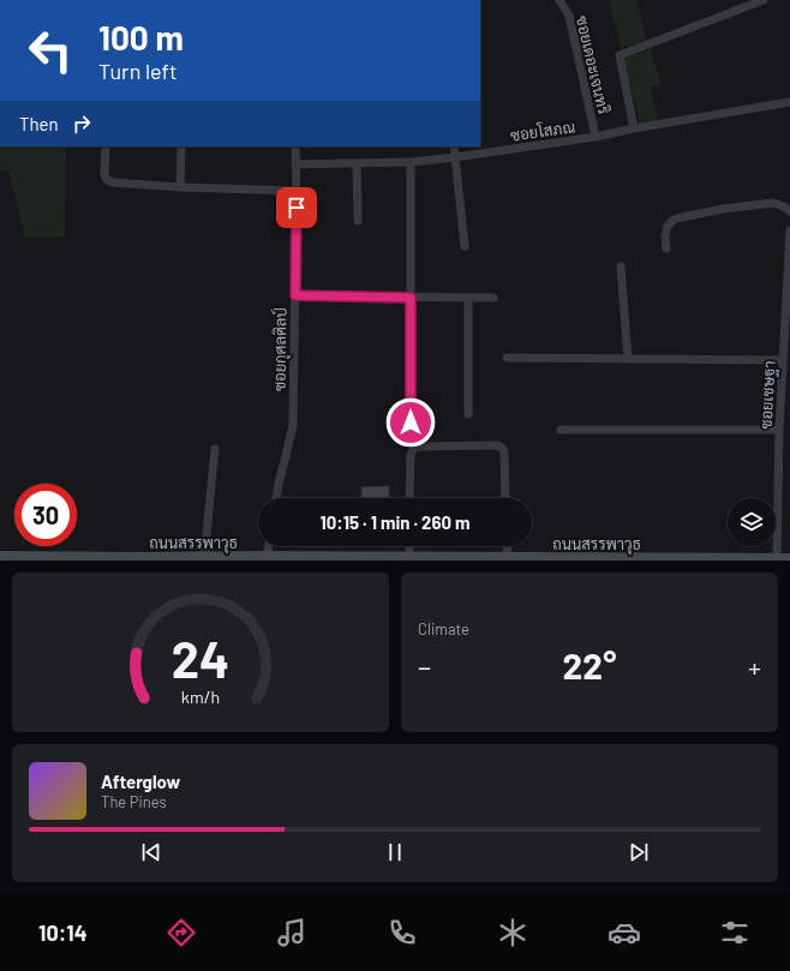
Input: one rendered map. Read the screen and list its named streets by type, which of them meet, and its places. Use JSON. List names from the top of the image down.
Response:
{
  "streets": {
    "main road": ["ถนนสรรพาวุธ"],
    "street": [
      "ซอยเดอะเจนทริ",
      "ซอยโสภณ",
      "ซอยกุศลศิลป์",
      "ซอยเชษฐา"
    ]
  },
  "crossings": [
    ["ซอยเดอะเจนทริ", "ซอยโสภณ"],
    ["ซอยโสภณ", "ซอยกุศลศิลป์"],
    ["ซอยเชษฐา", "ถนนสรรพาวุธ"]
  ],
  "page": {
    "turn": ["100 m", "Turn left"],
    "then": "Then",
    "limit": "30",
    "trip": "10:15 · 1 min · 260 m",
    "tile": "Climate",
    "heat": ["−", "22°", "+"],
    "song": ["Afterglow", "The Pines"],
    "tabs": "10:14",
    "gauge": ["24", "km/h"]
  }
}
